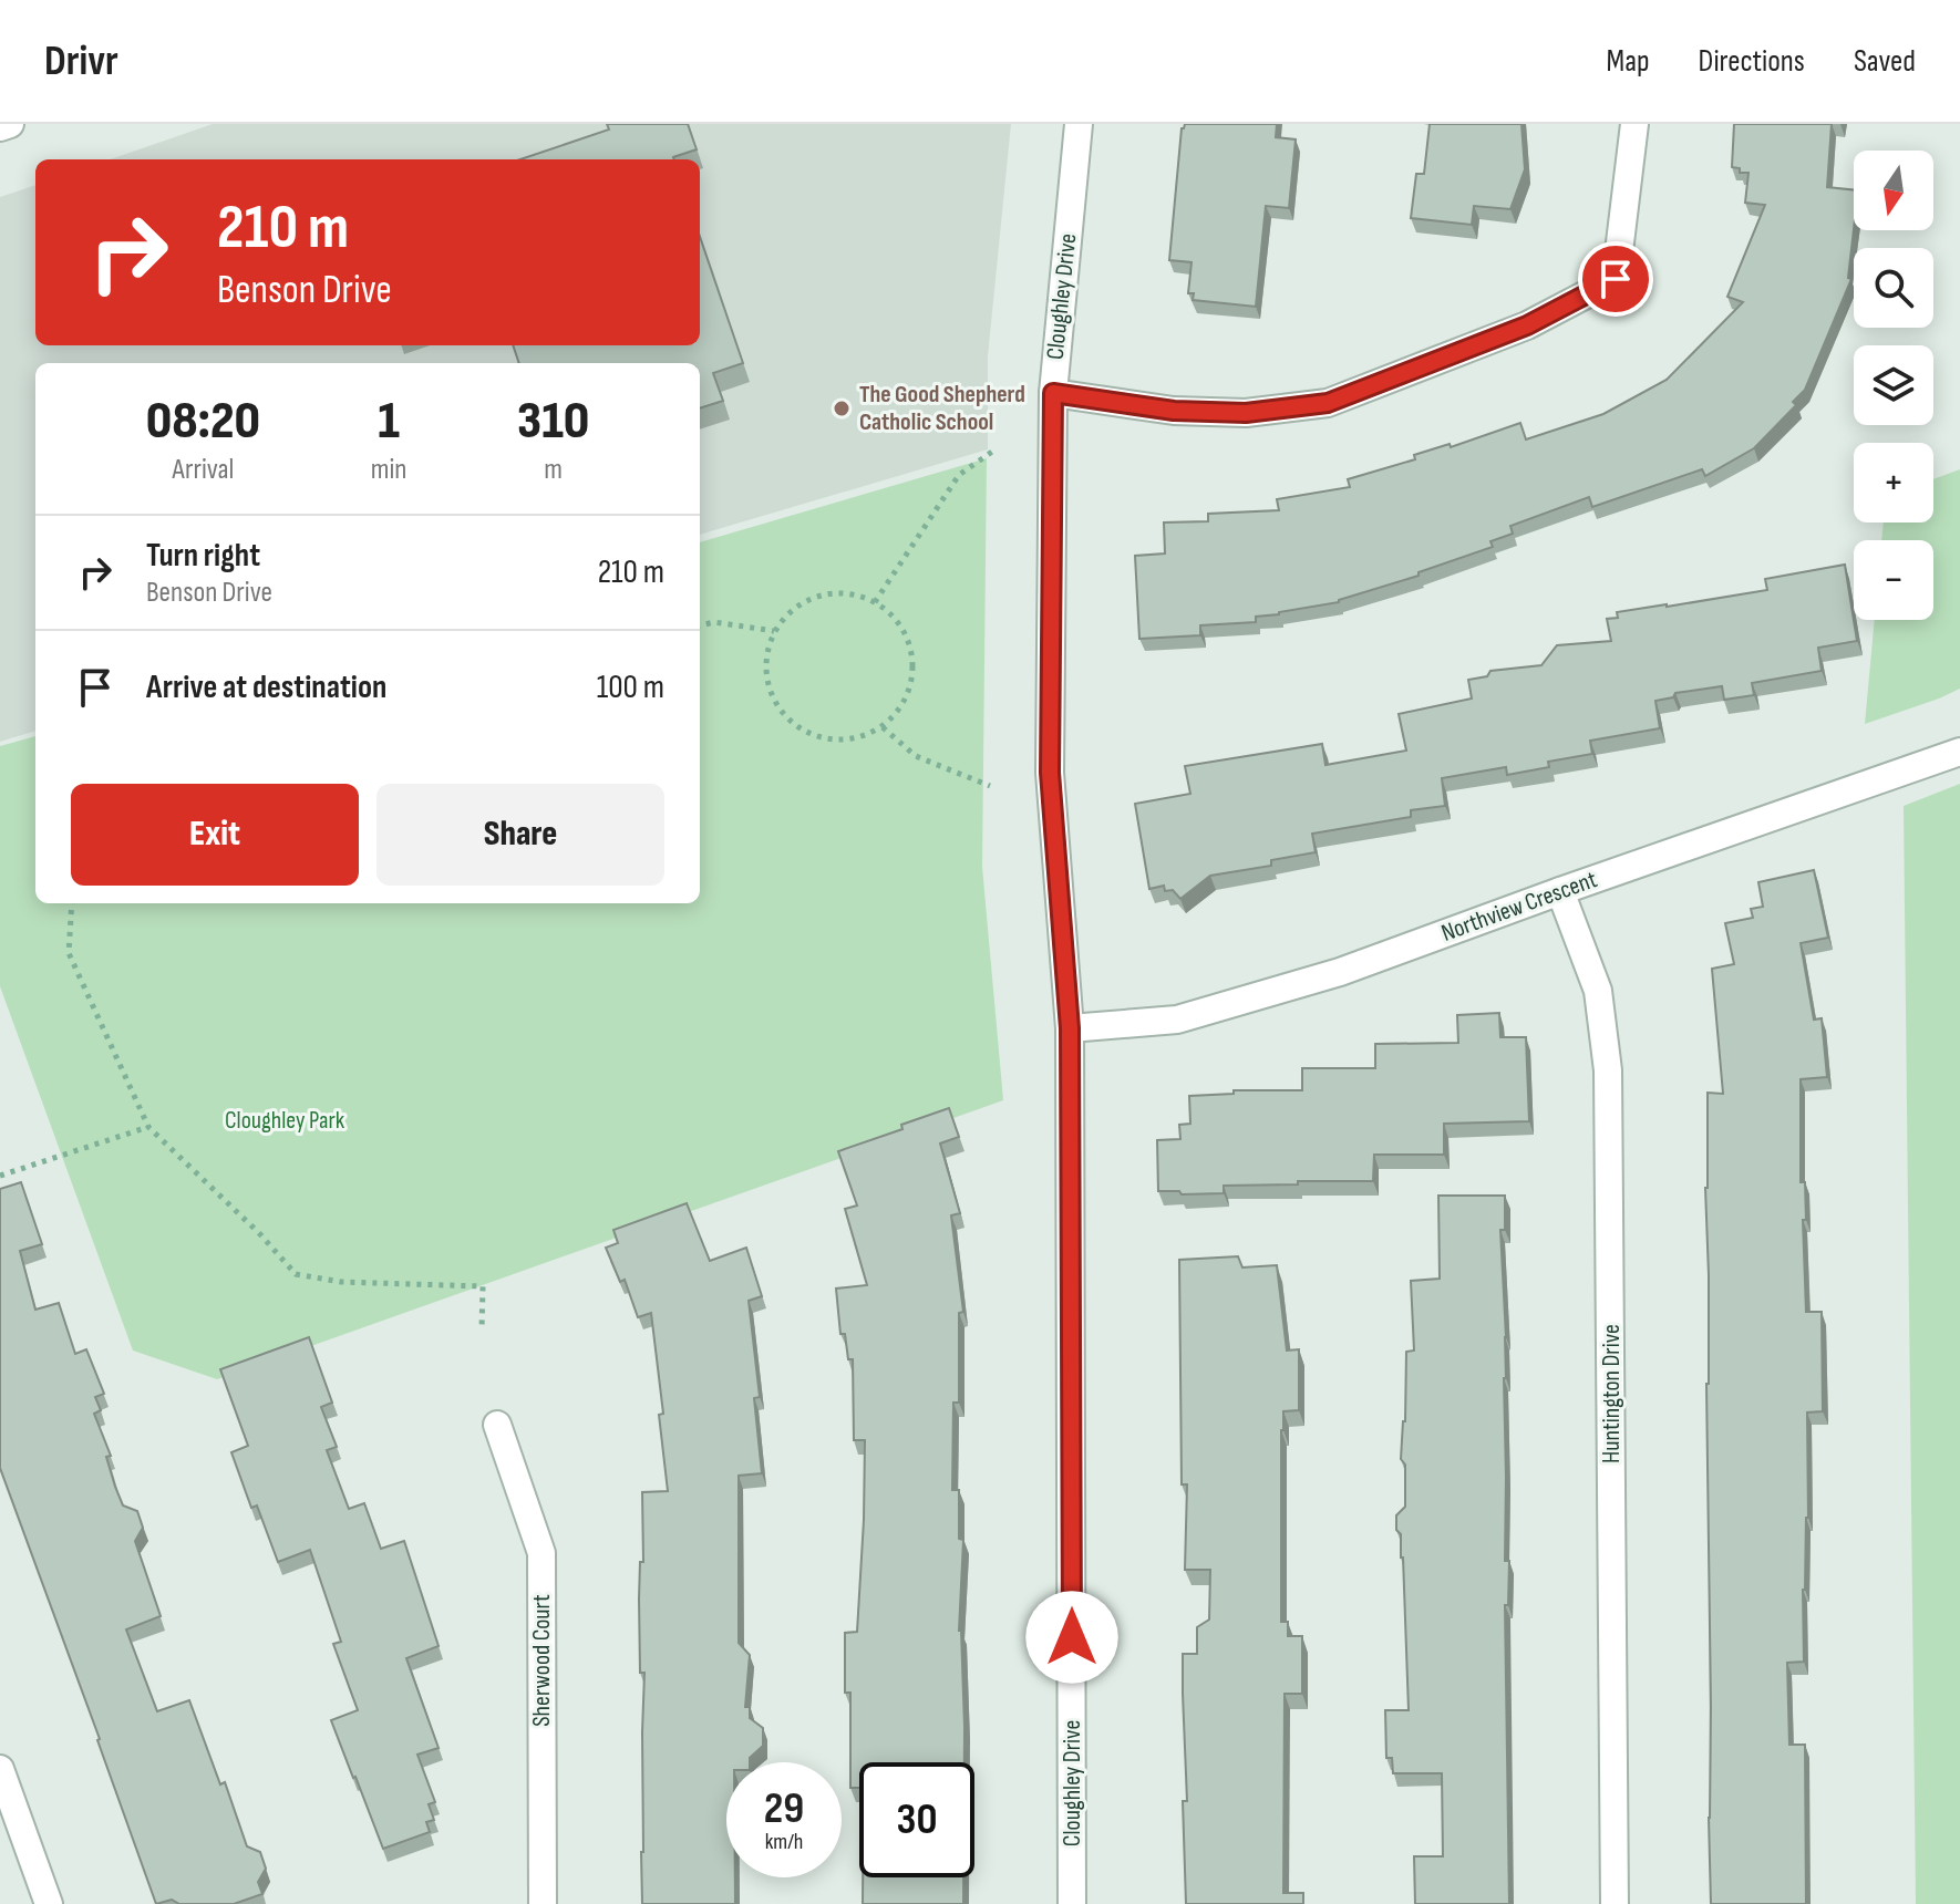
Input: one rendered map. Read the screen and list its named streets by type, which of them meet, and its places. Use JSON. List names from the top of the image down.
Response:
{
  "streets": {
    "street": [
      "Cloughley Drive",
      "Northview Crescent",
      "Huntington Drive",
      "Sherwood Court"
    ]
  },
  "crossings": [
    ["Cloughley Drive", "Northview Crescent"],
    ["Northview Crescent", "Huntington Drive"]
  ],
  "parks": ["Cloughley Park"],
  "places": ["The Good Shepherd Catholic School"],
  "north": "bottom",
  "page": {
    "header": "Drivr",
    "nav": ["Map", "Directions", "Saved"],
    "map_buttons": ["+", "−"],
    "turn": ["210 m", "Benson Drive"],
    "eta": [
      "08:20",
      "Arrival",
      "1",
      "min",
      "310",
      "m"
    ],
    "list": [
      {
        "name": "Turn right",
        "note": "Benson Drive",
        "value": "210 m"
      },
      {
        "name": "Arrive at destination",
        "value": "100 m"
      }
    ],
    "buttons": ["Exit", "Share"],
    "speed": "29 km/h",
    "limit": "30"
  }
}
